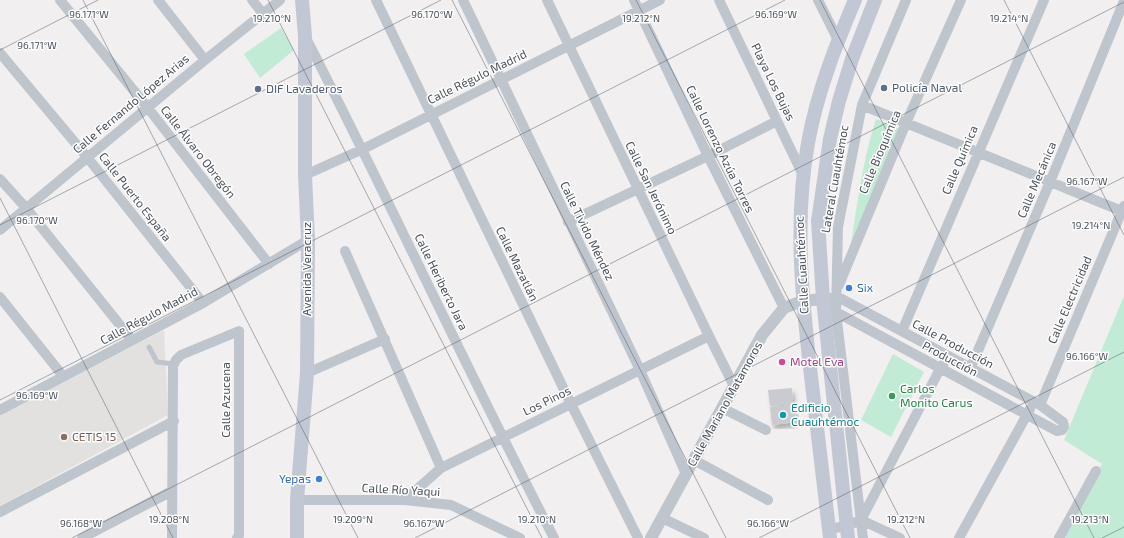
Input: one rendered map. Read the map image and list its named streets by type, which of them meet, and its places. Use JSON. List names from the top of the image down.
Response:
{
  "streets": {
    "main road": ["Calle Cuauhtémoc", "Avenida Veracruz"],
    "street": [
      "Calle Régulo Madrid",
      "Playa Los Bujas",
      "Calle Fernando López Arias",
      "Calle Lorenzo Azúa Torres",
      "Calle Álvaro Obregón",
      "Calle Bioquímica",
      "Calle Química",
      "Lateral Cuauhtémoc",
      "Calle Mecánica",
      "Calle San Jerónimo",
      "Calle Puerto España",
      "Calle Tivido Méndez",
      "Calle Mazatlán",
      "Calle Heriberto Jara",
      "Calle Electricidad",
      "Calle Producción",
      "Producción",
      "Calle Azucena",
      "Los Pinos",
      "Calle Mariano Matamoros",
      "Calle Río Yaqui"
    ]
  },
  "crossings": [
    ["Calle Régulo Madrid", "Calle Lorenzo Azúa Torres"],
    ["Calle Régulo Madrid", "Calle Álvaro Obregón"],
    ["Calle Régulo Madrid", "Calle San Jerónimo"],
    ["Calle Régulo Madrid", "Calle Puerto España"],
    ["Calle Régulo Madrid", "Calle Tivido Méndez"],
    ["Calle Régulo Madrid", "Calle Mazatlán"],
    ["Calle Régulo Madrid", "Avenida Veracruz"],
    ["Calle Régulo Madrid", "Calle Heriberto Jara"],
    ["Playa Los Bujas", "Calle Cuauhtémoc"],
    ["Calle Fernando López Arias", "Calle Álvaro Obregón"],
    ["Calle Fernando López Arias", "Calle Puerto España"],
    ["Calle Lorenzo Azúa Torres", "Calle Mariano Matamoros"],
    ["Calle Bioquímica", "Lateral Cuauhtémoc"],
    ["Calle Bioquímica", "Calle Cuauhtémoc"],
    ["Calle Bioquímica", "Calle Producción"],
    ["Calle Bioquímica", "Producción"],
    ["Calle Bioquímica", "Calle Mariano Matamoros"],
    ["Calle Química", "Calle Producción"],
    ["Lateral Cuauhtémoc", "Calle Cuauhtémoc"],
    ["Lateral Cuauhtémoc", "Calle Producción"],
    ["Lateral Cuauhtémoc", "Producción"],
    ["Lateral Cuauhtémoc", "Calle Mariano Matamoros"],
    ["Calle Mecánica", "Calle Producción"],
    ["Calle San Jerónimo", "Los Pinos"],
    ["Calle San Jerónimo", "Calle Mariano Matamoros"],
    ["Calle Tivido Méndez", "Los Pinos"],
    ["Calle Tivido Méndez", "Calle Mariano Matamoros"],
    ["Calle Mazatlán", "Los Pinos"],
    ["Calle Cuauhtémoc", "Calle Producción"],
    ["Calle Cuauhtémoc", "Producción"],
    ["Calle Cuauhtémoc", "Calle Mariano Matamoros"],
    ["Avenida Veracruz", "Calle Heriberto Jara"],
    ["Avenida Veracruz", "Calle Río Yaqui"],
    ["Calle Heriberto Jara", "Los Pinos"],
    ["Calle Electricidad", "Calle Producción"],
    ["Calle Electricidad", "Producción"],
    ["Calle Producción", "Producción"],
    ["Calle Producción", "Calle Mariano Matamoros"],
    ["Producción", "Calle Mariano Matamoros"],
    ["Los Pinos", "Calle Río Yaqui"]
  ],
  "places": [
    "Policía Naval",
    "DIF Lavaderos",
    "Six",
    "Motel Eva",
    "Carlos Monito Carus",
    "Edificio Cuauhtémoc",
    "CETIS 15",
    "Yepas"
  ],
  "coordinates": [
    "96.171°W",
    "96.170°W",
    "96.169°W",
    "19.210°N",
    "19.212°N",
    "19.214°N",
    "96.167°W",
    "96.166°W",
    "19.208°N",
    "19.209°N",
    "19.213°N",
    "96.168°W"
  ]
}
